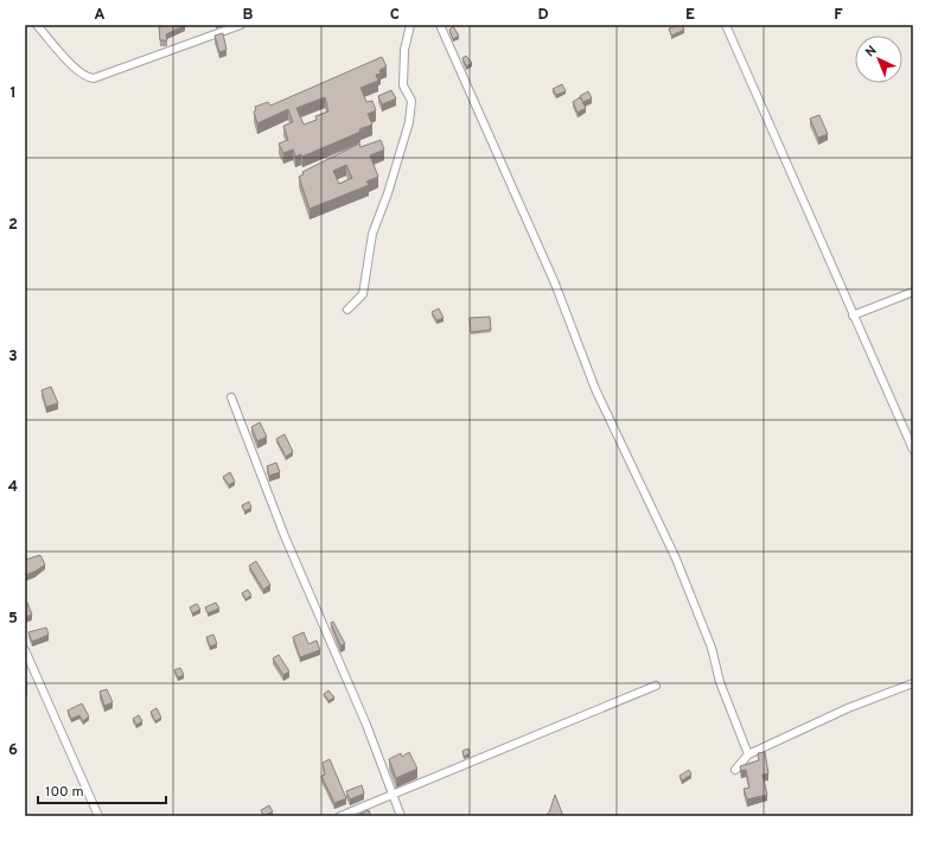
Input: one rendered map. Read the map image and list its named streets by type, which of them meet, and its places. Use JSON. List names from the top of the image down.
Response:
{
  "scale_bar": "100 m",
  "north": "top left",
  "grid": {
    "columns": [
      "A",
      "B",
      "C",
      "D",
      "E",
      "F"
    ],
    "rows": [
      "1",
      "2",
      "3",
      "4",
      "5",
      "6"
    ]
  }
}
